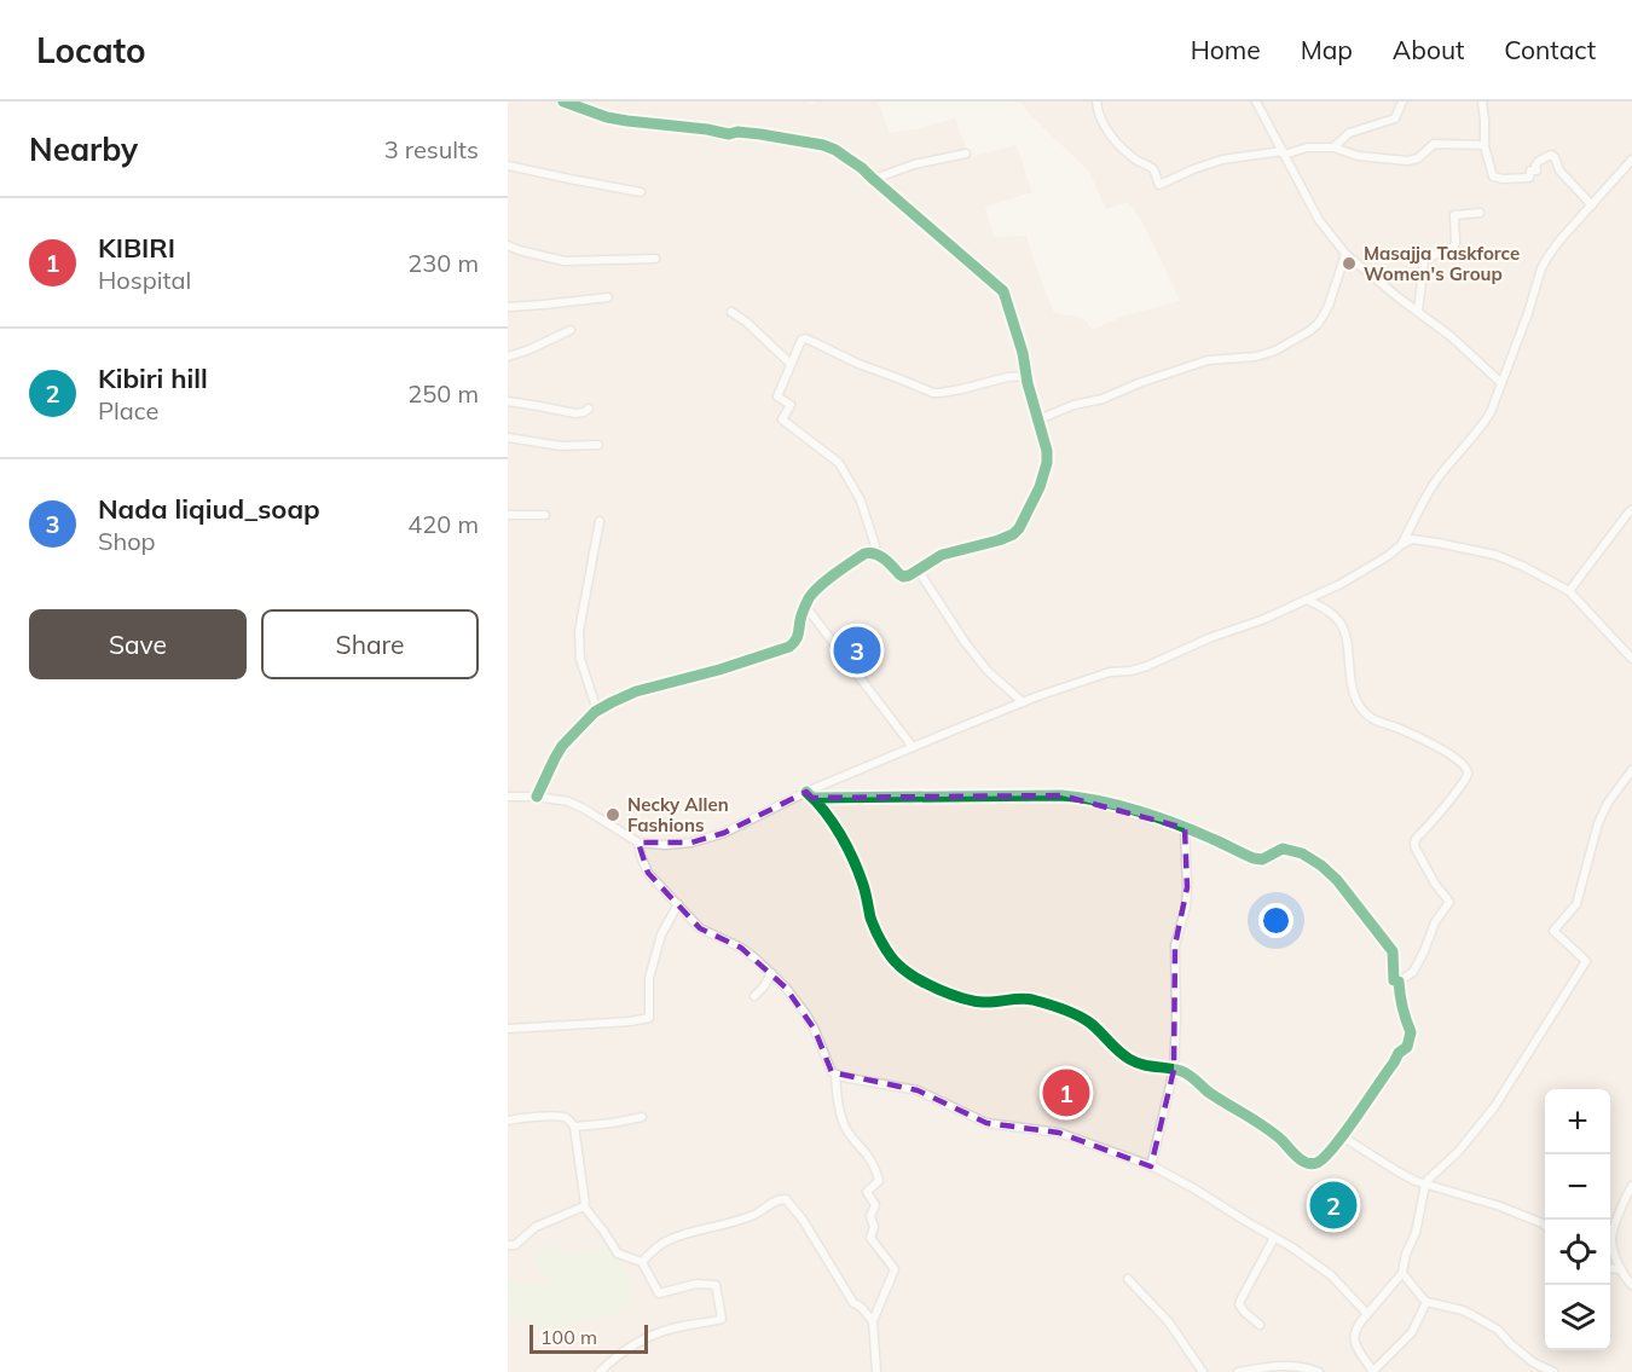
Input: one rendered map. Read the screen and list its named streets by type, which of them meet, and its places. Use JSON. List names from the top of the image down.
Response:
{
  "places": ["Masajja Taskforce Women's Group", "Necky Allen Fashions"],
  "scale_bar": "100 m",
  "page": {
    "header": "Locato",
    "nav": [
      "Home",
      "Map",
      "About",
      "Contact"
    ],
    "heading": ["Nearby", "3 results"],
    "list": [
      {
        "mark": "1",
        "name": "KIBIRI",
        "note": "Hospital",
        "value": "230 m"
      },
      {
        "mark": "2",
        "name": "Kibiri hill",
        "note": "Place",
        "value": "250 m"
      },
      {
        "mark": "3",
        "name": "Nada liqiud_soap",
        "note": "Shop",
        "value": "420 m"
      }
    ],
    "buttons": ["Save", "Share"],
    "pins": ["3", "1", "2"],
    "map_buttons": ["+", "−"],
    "scale": "100 m"
  }
}
